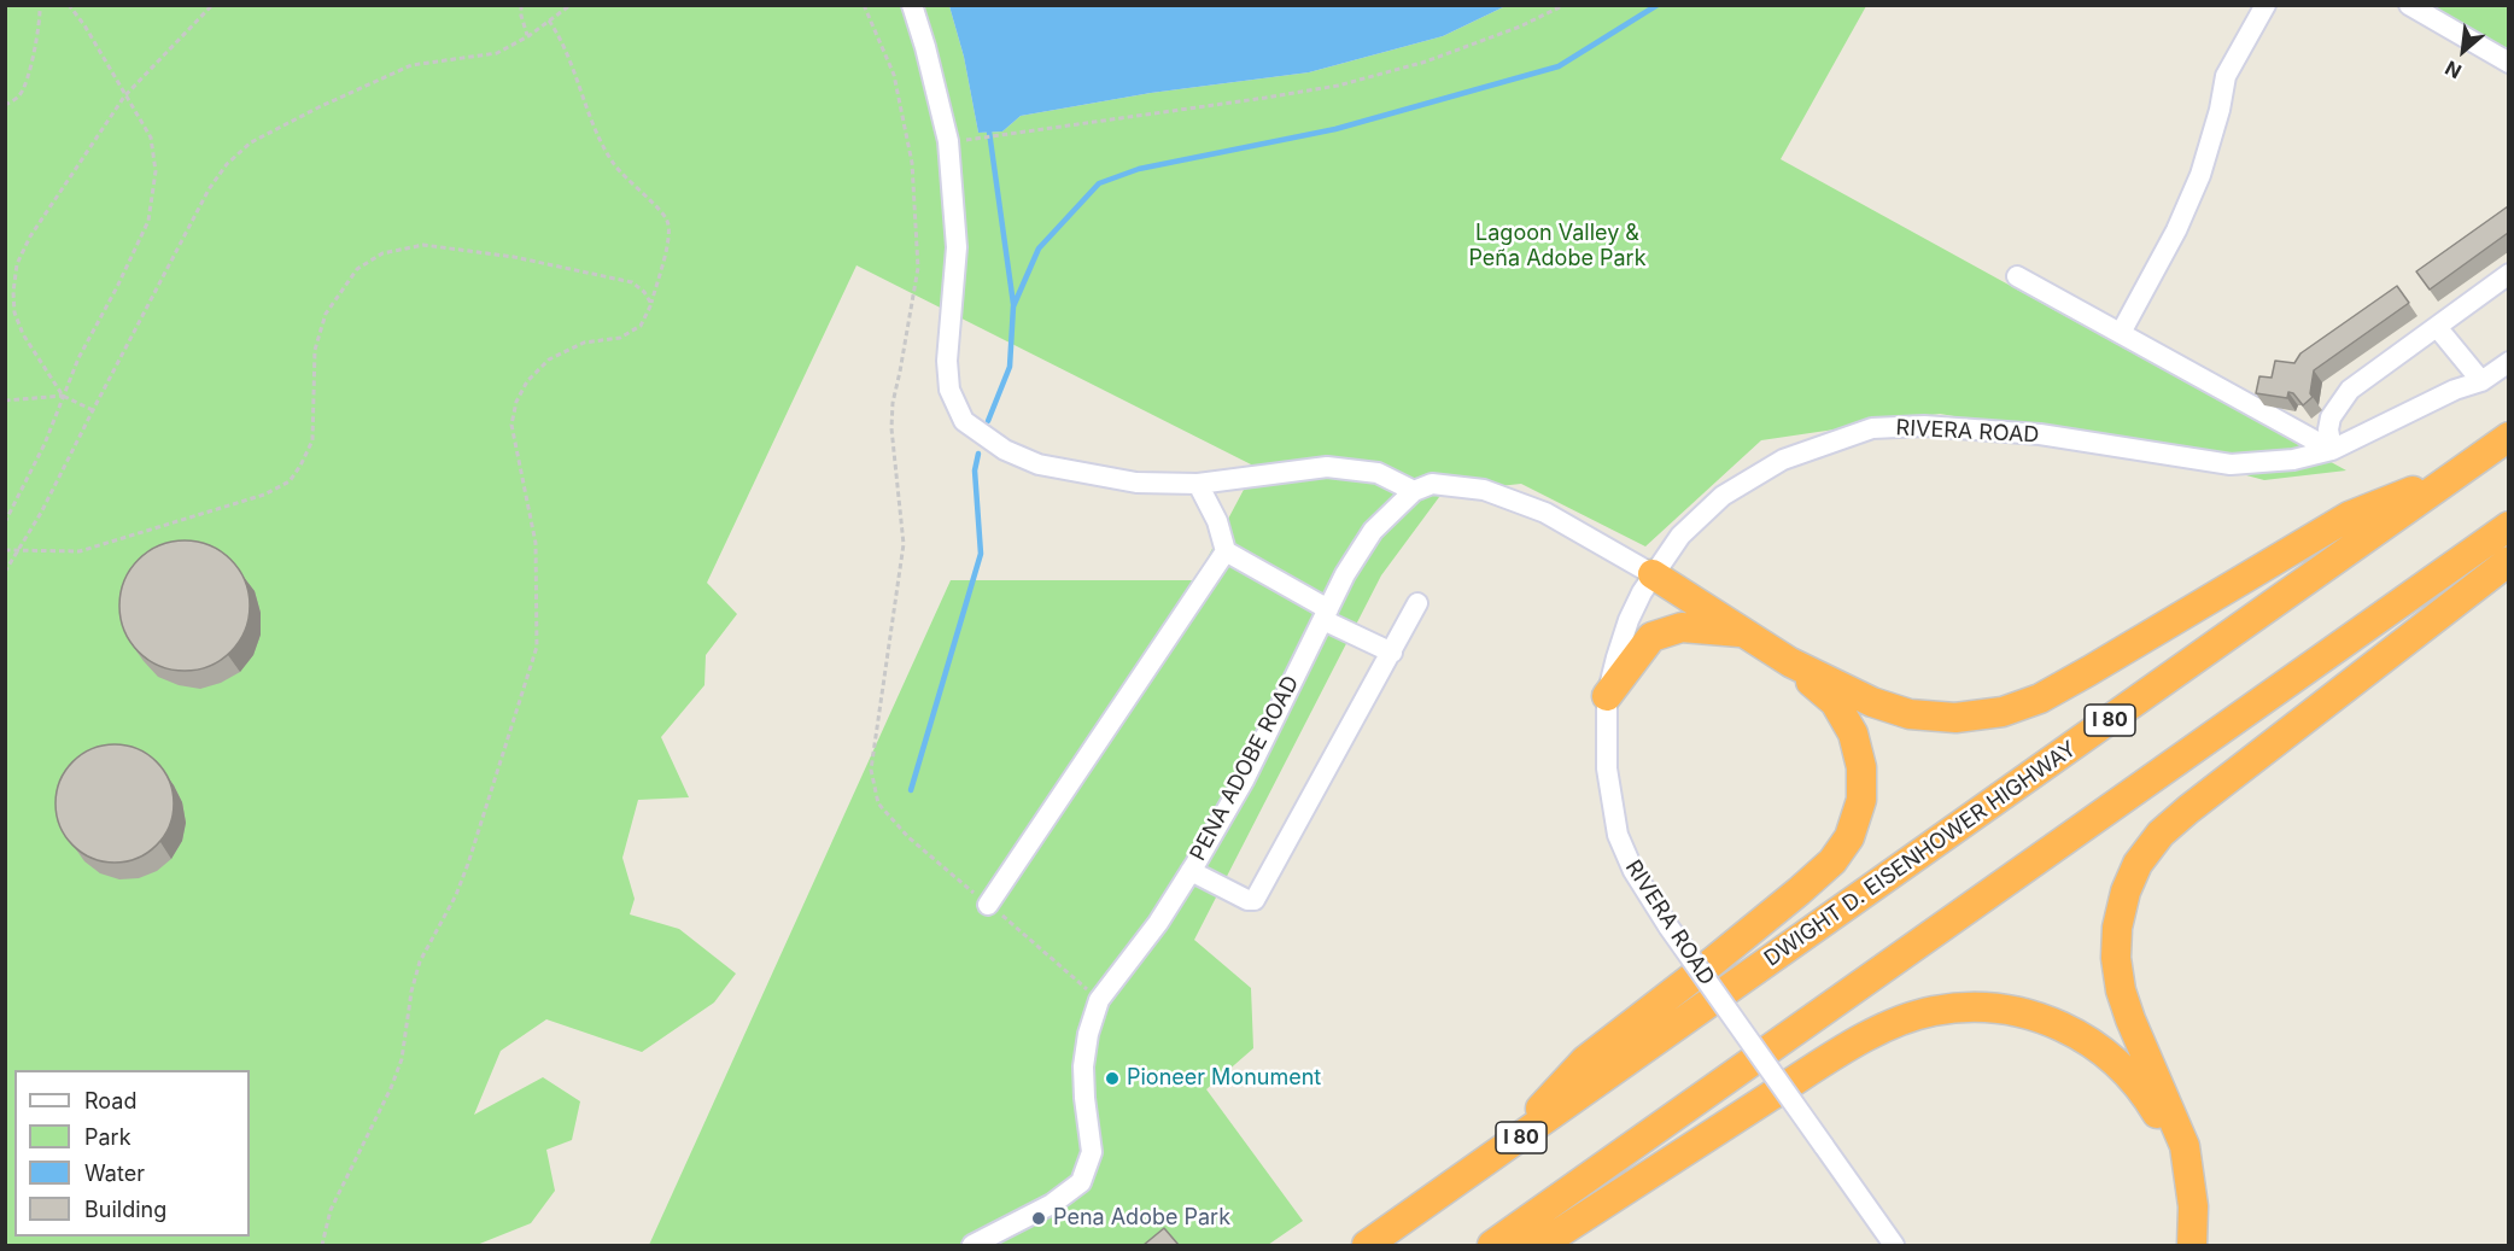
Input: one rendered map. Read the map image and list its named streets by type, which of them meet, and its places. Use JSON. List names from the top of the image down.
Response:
{
  "streets": {
    "highway": ["I 80", "DWIGHT D. EISENHOWER HIGHWAY"],
    "street": ["RIVERA ROAD", "PENA ADOBE ROAD"]
  },
  "parks": ["Lagoon Valley & Peña Adobe Park"],
  "places": ["Pioneer Monument", "Pena Adobe Park"],
  "legend": [
    "Road",
    "Park",
    "Water",
    "Building"
  ],
  "north": "bottom left"
}
